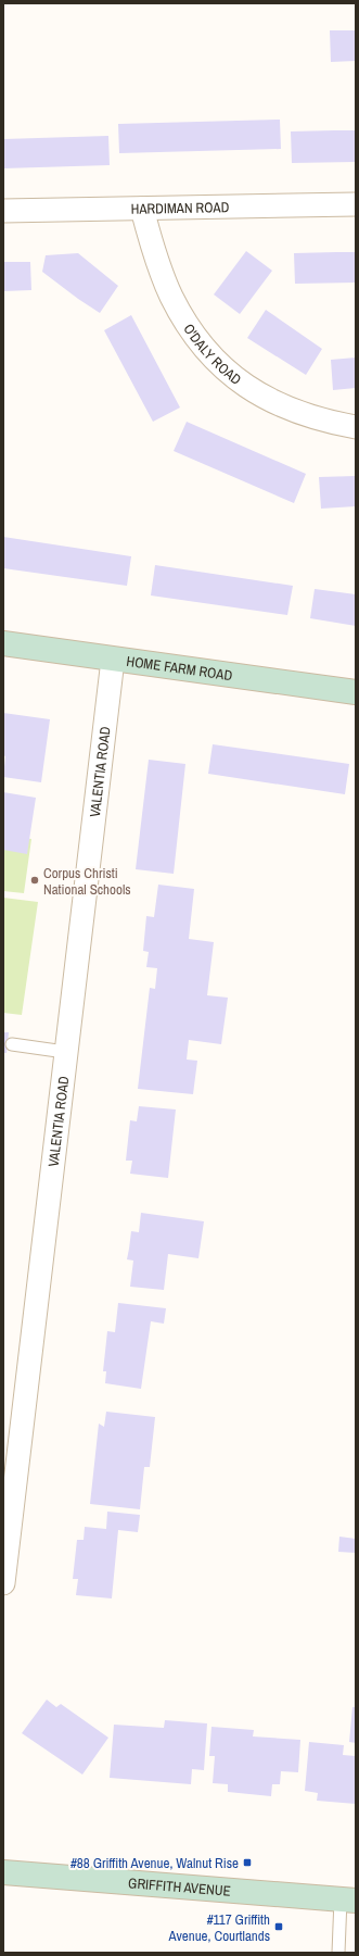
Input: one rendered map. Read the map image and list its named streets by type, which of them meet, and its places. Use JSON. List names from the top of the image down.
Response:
{
  "streets": {
    "street": [
      "HARDIMAN ROAD",
      "O'DALY ROAD",
      "HOME FARM ROAD",
      "VALENTIA ROAD",
      "GRIFFITH AVENUE"
    ]
  },
  "crossings": [
    ["HARDIMAN ROAD", "O'DALY ROAD"],
    ["HOME FARM ROAD", "VALENTIA ROAD"]
  ],
  "places": {
    "other": ["Corpus Christi National Schools"],
    "transit": ["#88 Griffith Avenue, Walnut Rise", "#117 Griffith Avenue, Courtlands"]
  }
}
